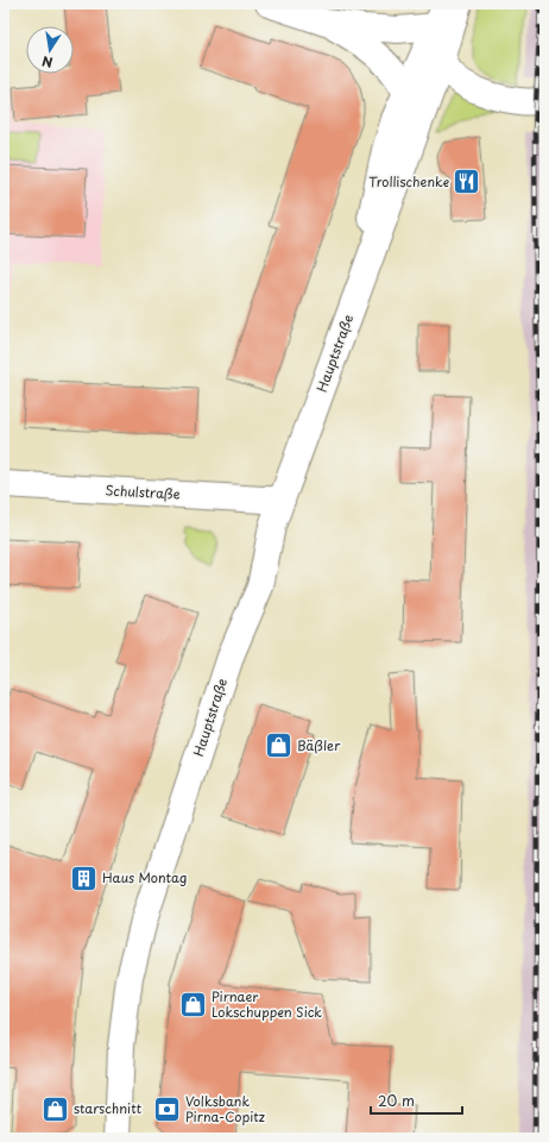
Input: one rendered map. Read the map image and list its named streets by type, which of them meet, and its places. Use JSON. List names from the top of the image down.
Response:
{
  "streets": {
    "main road": ["Hauptstraße", "Schulstraße"]
  },
  "crossings": [
    ["Hauptstraße", "Schulstraße"]
  ],
  "places": {
    "restaurant": ["Trollischenke"],
    "shop": ["Bäßler", "Pirnaer Lokschuppen Sick", "starschnitt"],
    "building": ["Haus Montag"],
    "bank": ["Volksbank Pirna-Copitz"]
  },
  "scale_bar": "20 m",
  "north": "bottom"
}
